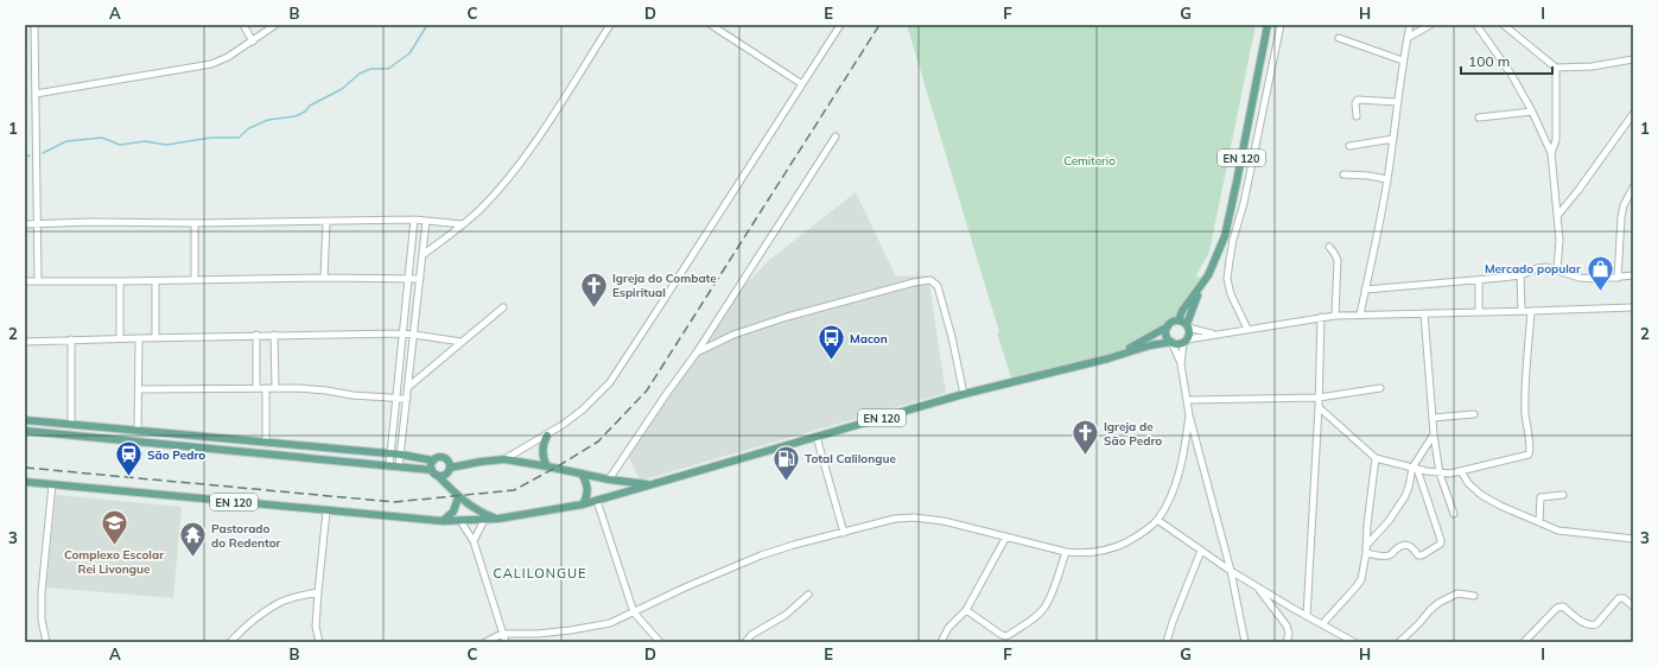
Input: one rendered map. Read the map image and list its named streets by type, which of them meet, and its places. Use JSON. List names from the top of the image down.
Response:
{
  "streets": {
    "main road": ["EN 120"]
  },
  "districts": ["CALILONGUE"],
  "parks": ["Cemiterio"],
  "places": {
    "shop": ["Mercado popular"],
    "church": ["Igreja do Combate Espiritual", "Igreja de São Pedro"],
    "bus stop": ["Macon"],
    "station": ["São Pedro"],
    "fuel station": ["Total Calilongue"],
    "school or university": ["Complexo Escolar Rei Livongue"],
    "temple": ["Pastorado do Redentor"]
  },
  "scale_bar": "100 m",
  "grid": {
    "columns": [
      "A",
      "B",
      "C",
      "D",
      "E",
      "F",
      "G",
      "H",
      "I"
    ],
    "rows": ["1", "2", "3"]
  }
}
